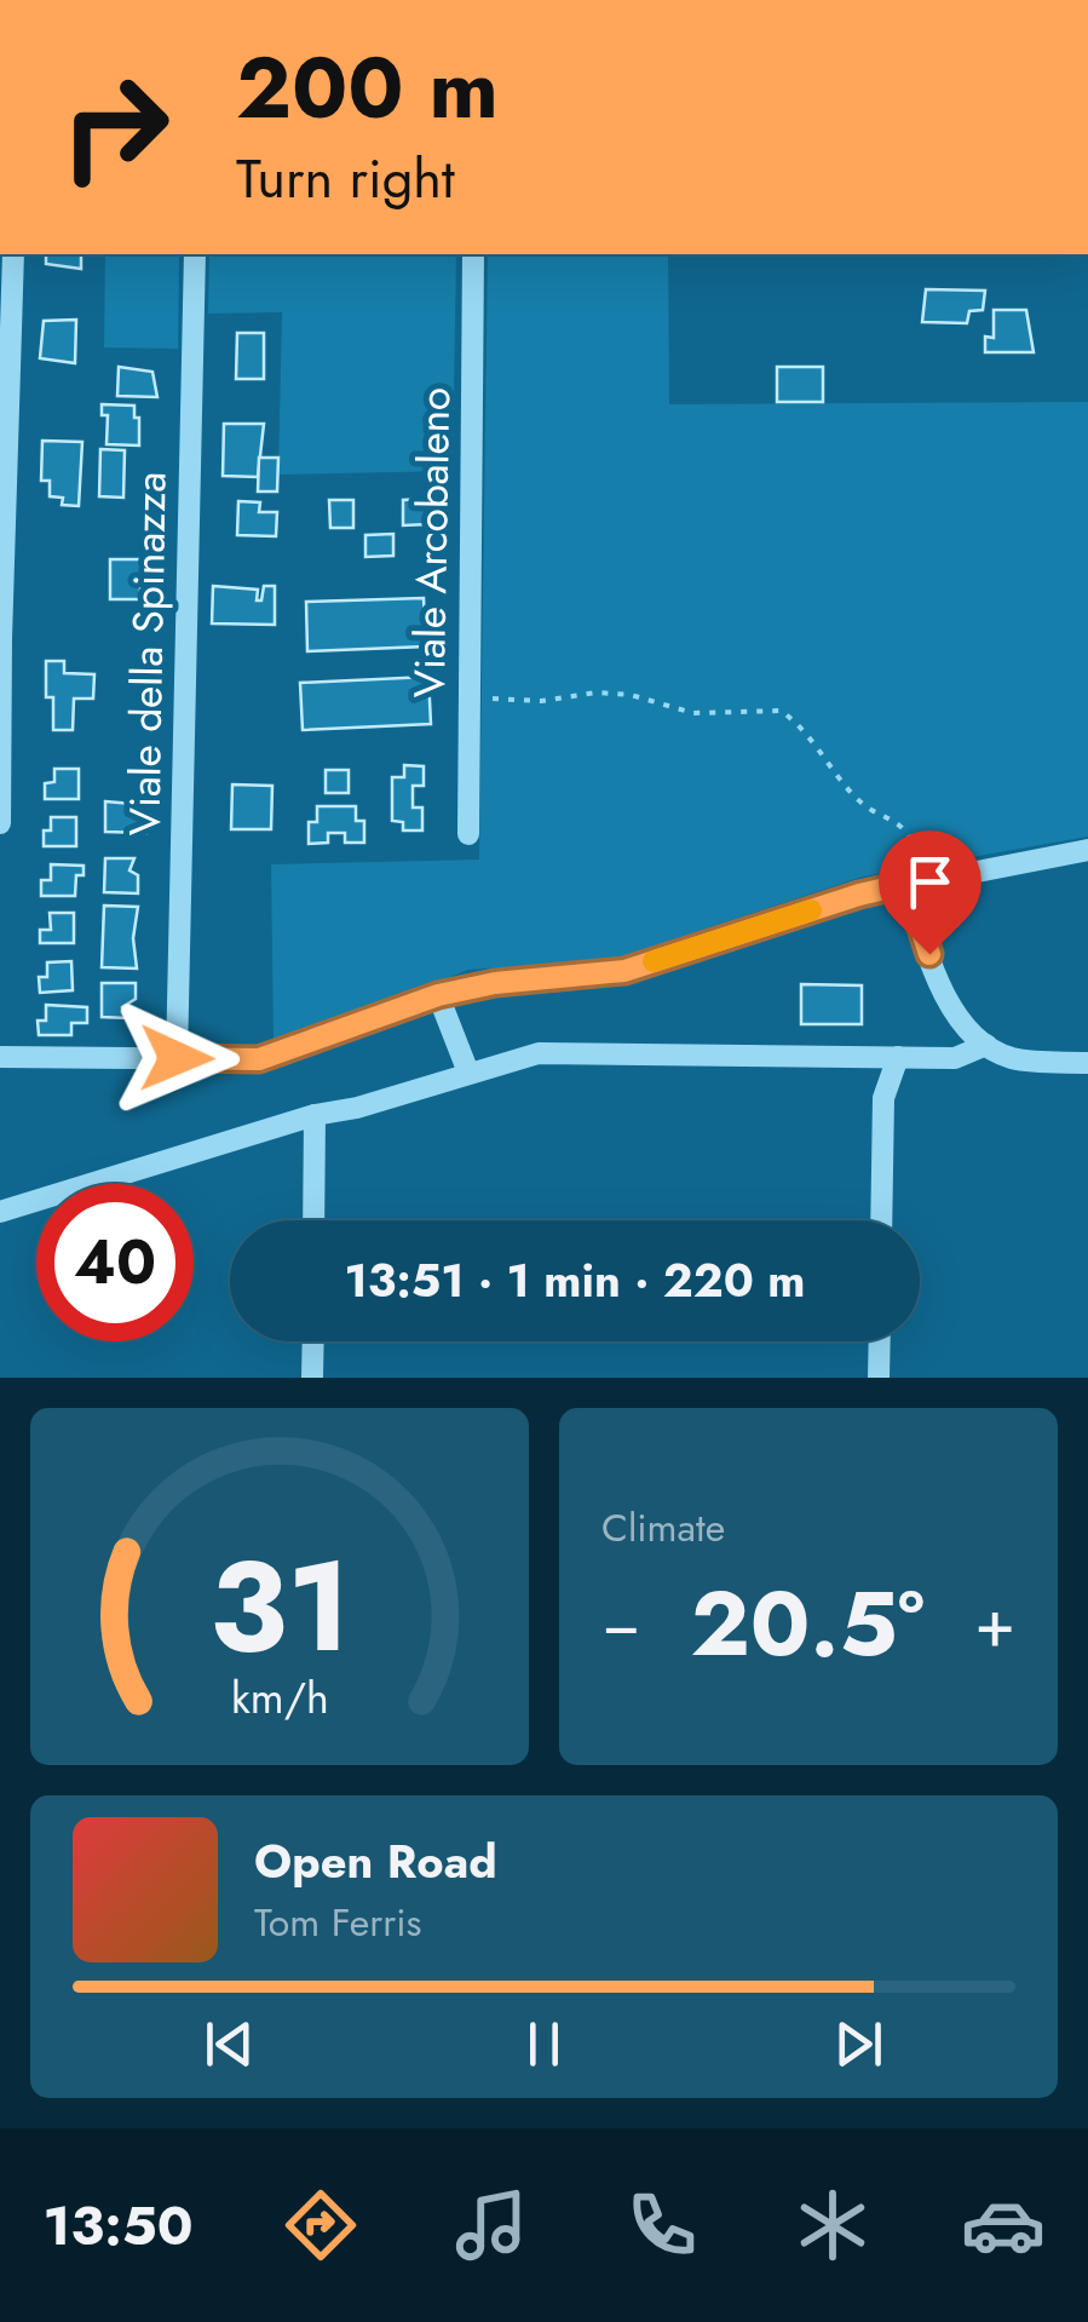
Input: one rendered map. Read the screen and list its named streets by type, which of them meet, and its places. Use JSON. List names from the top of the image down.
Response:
{
  "streets": {
    "street": ["Viale Arcobaleno", "Viale della Spinazza"]
  },
  "page": {
    "turn": ["200 m", "Turn right"],
    "limit": "40",
    "trip": "13:51 · 1 min · 220 m",
    "tile": "Climate",
    "heat": ["−", "20.5°", "+"],
    "song": ["Open Road", "Tom Ferris"],
    "tabs": "13:50",
    "gauge": ["31", "km/h"]
  }
}
